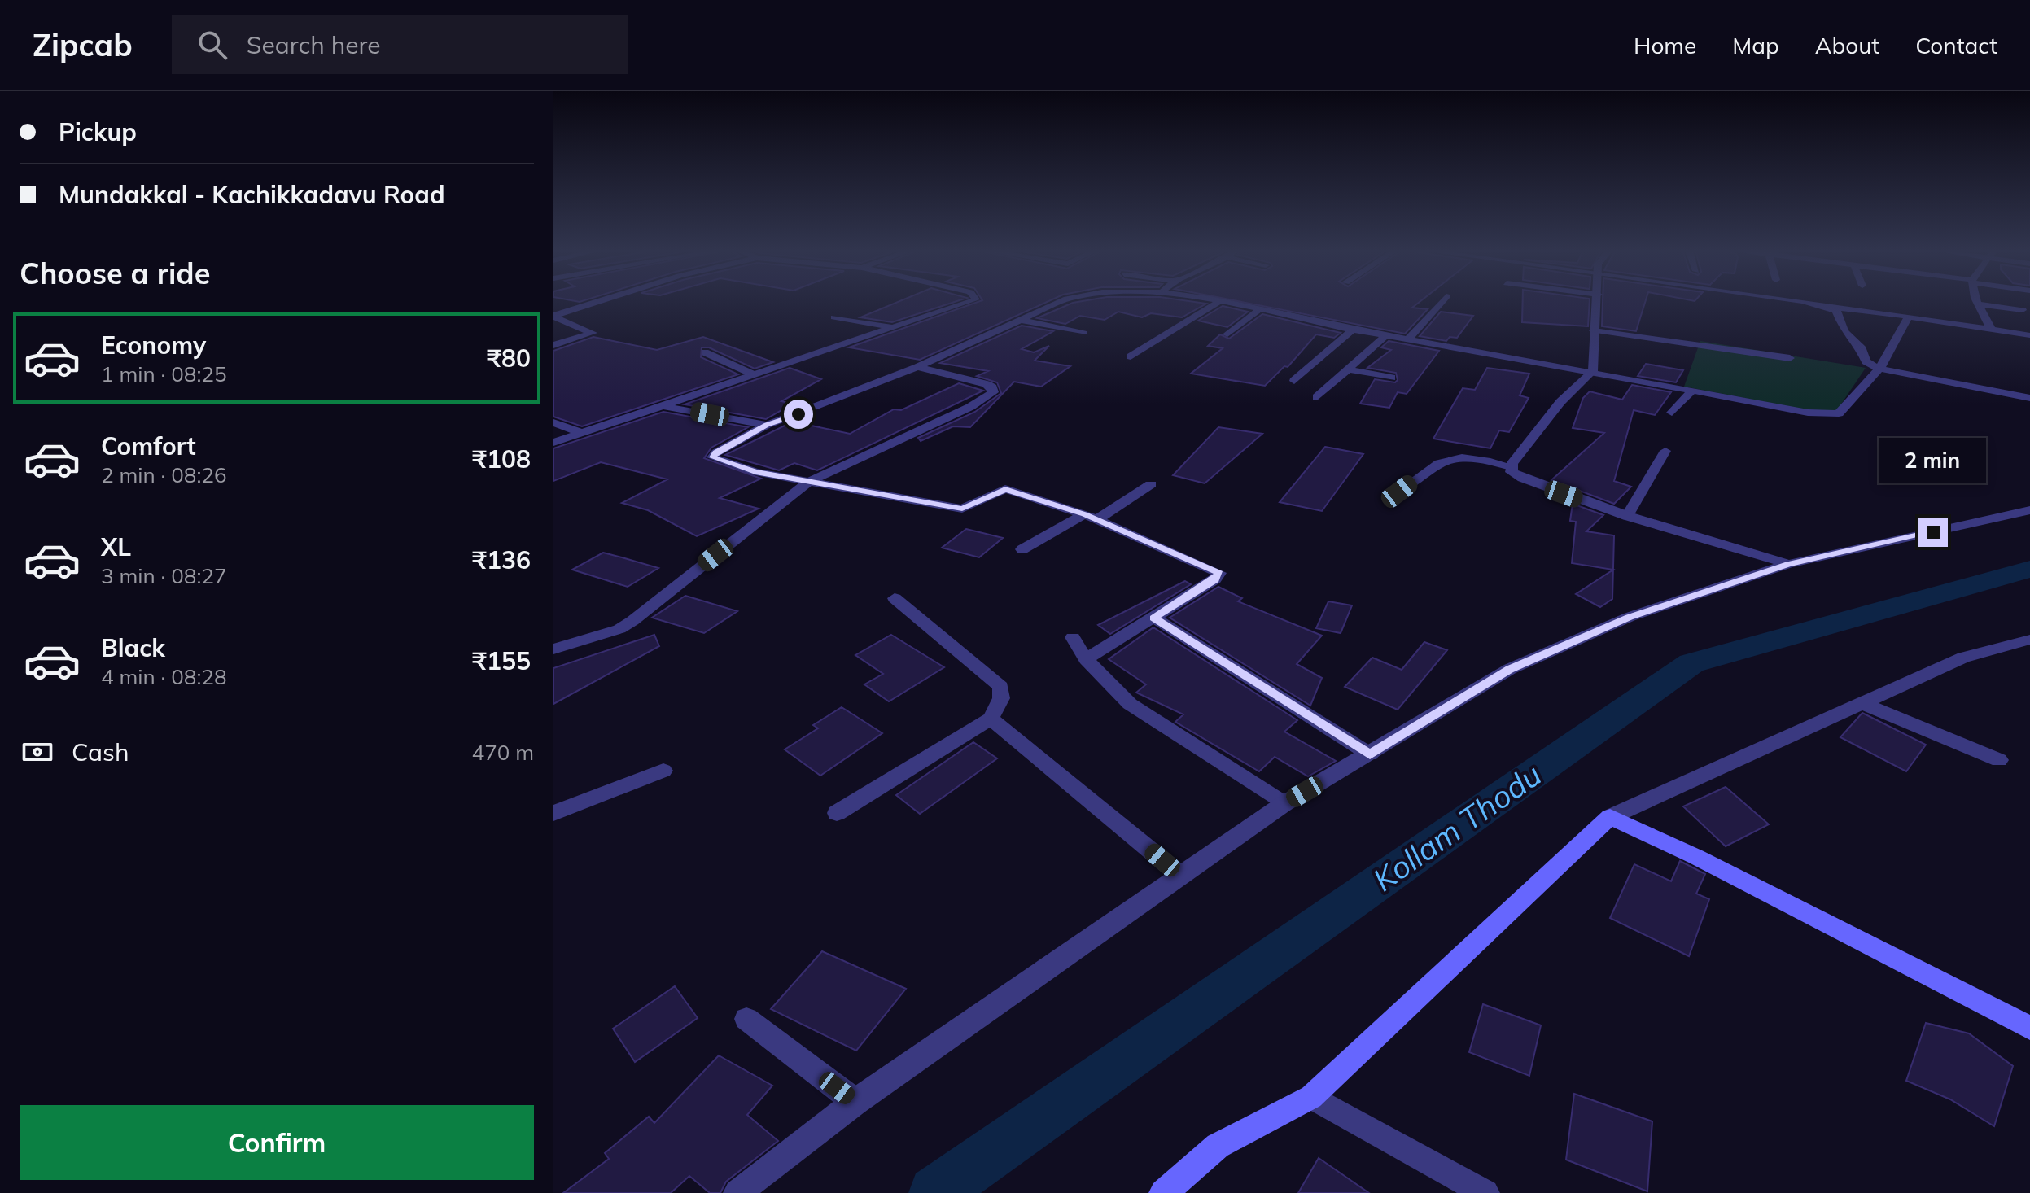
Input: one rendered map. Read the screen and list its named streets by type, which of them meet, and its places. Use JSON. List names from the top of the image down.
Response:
{
  "water": ["Kollam Thodu"],
  "page": {
    "header": "Zipcab",
    "search": "Search here",
    "nav": [
      "Home",
      "Map",
      "About",
      "Contact"
    ],
    "banner": ["Pickup", "Mundakkal - Kachikkadavu Road"],
    "heading": "Choose a ride",
    "list": [
      {
        "name": "Economy",
        "note": "1 min · 08:25",
        "value": "₹80"
      },
      {
        "name": "Comfort",
        "note": "2 min · 08:26",
        "value": "₹108"
      },
      {
        "name": "XL",
        "note": "3 min · 08:27",
        "value": "₹136"
      },
      {
        "name": "Black",
        "note": "4 min · 08:28",
        "value": "₹155"
      }
    ],
    "bubble": "2 min",
    "pay": ["Cash", "470 m"],
    "buttons": "Confirm"
  }
}
